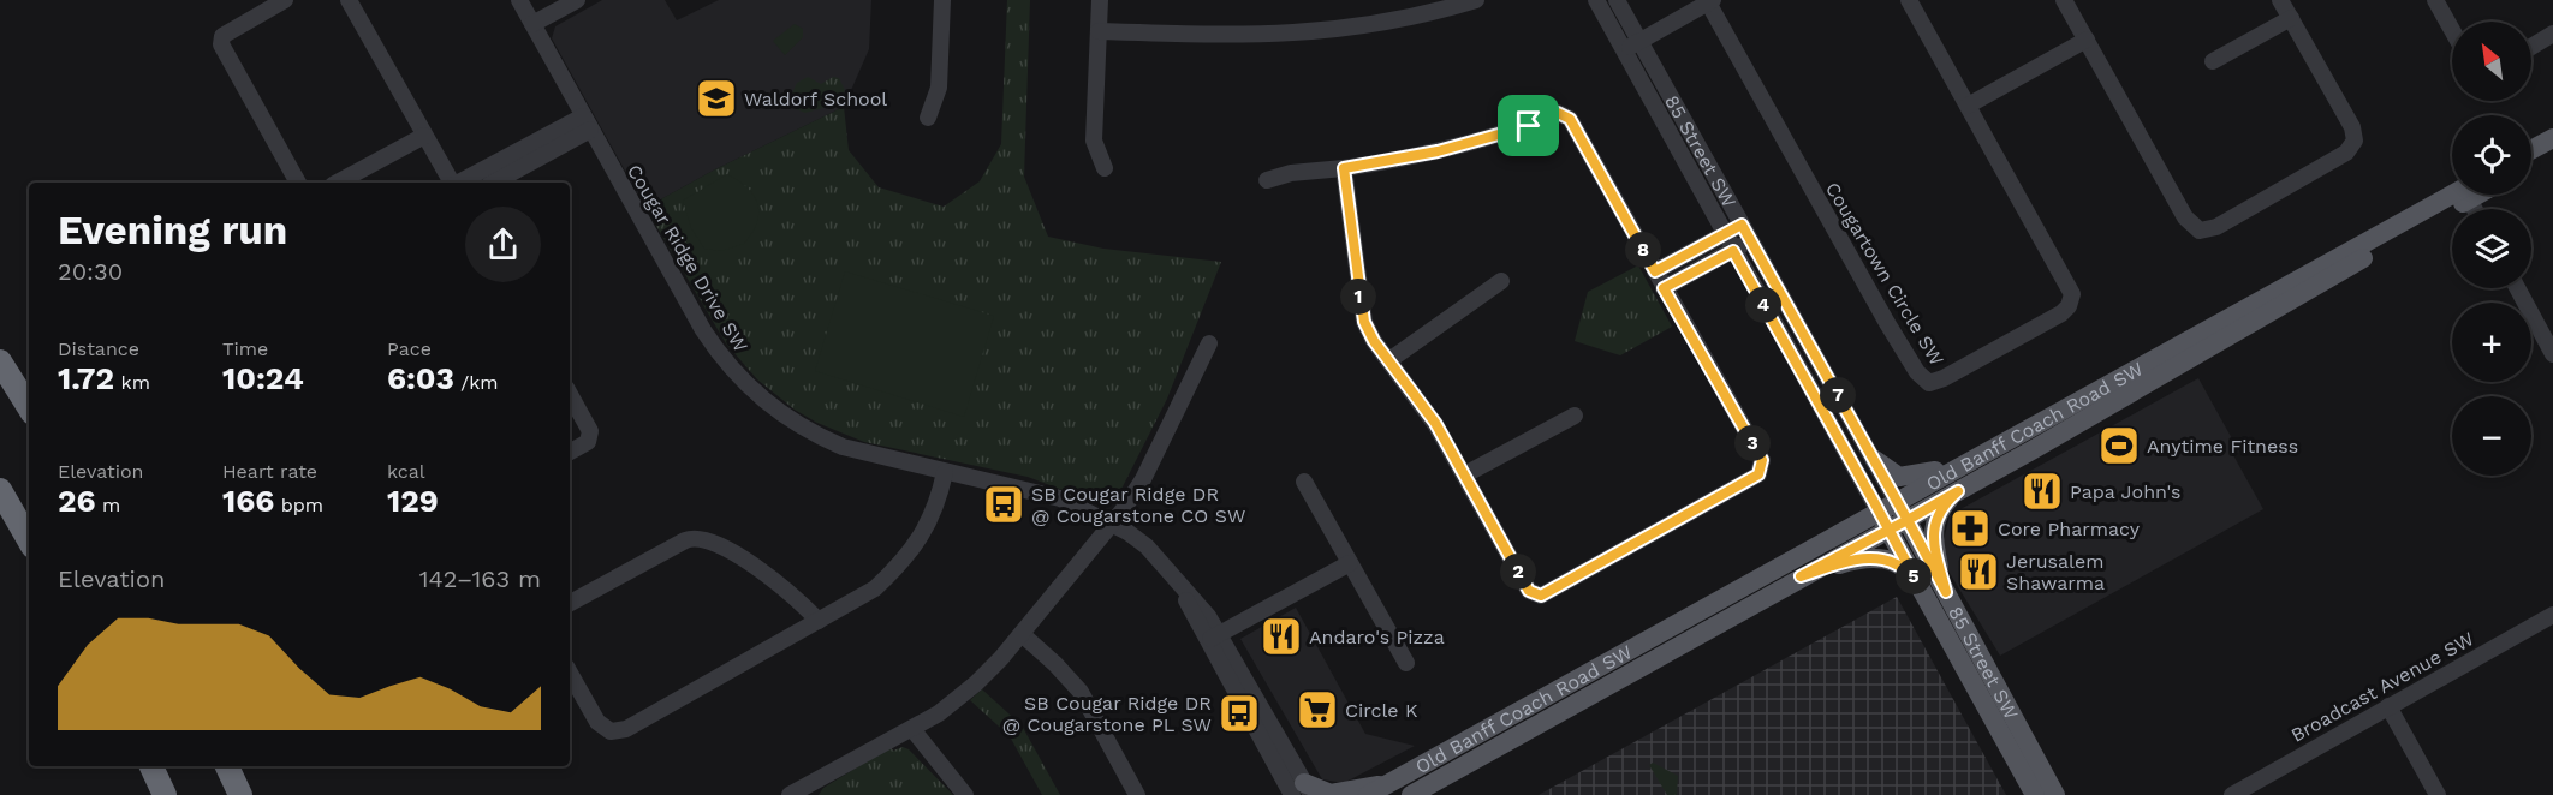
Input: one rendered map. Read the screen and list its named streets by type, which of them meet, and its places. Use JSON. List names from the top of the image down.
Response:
{
  "streets": {
    "main road": ["85 Street SW", "Old Banff Coach Road SW"],
    "street": ["Cougar Ridge Drive SW", "Cougartown Circle SW", "Broadcast Avenue SW"]
  },
  "crossings": [
    ["85 Street SW", "Cougartown Circle SW"],
    ["85 Street SW", "Old Banff Coach Road SW"]
  ],
  "places": {
    "school or university": ["Waldorf School"],
    "sports": ["Anytime Fitness"],
    "restaurant": ["Papa John's", "Jerusalem Shawarma", "Andaro's Pizza"],
    "bus stop": ["SB Cougar Ridge DR @ Cougarstone CO SW", "SB Cougar Ridge DR @ Cougarstone PL SW"],
    "pharmacy": ["Core Pharmacy"],
    "supermarket": ["Circle K"]
  },
  "north": "top left",
  "page": {
    "map_buttons": ["+", "−"],
    "heading": ["Evening run", "20:30"],
    "pins": [
      "8",
      "1",
      "4",
      "7",
      "3",
      "2",
      "5"
    ],
    "stats": [
      ["Distance", "1.72 km"],
      ["Time", "10:24"],
      ["Pace", "6:03 /km"],
      ["Elevation", "26 m"],
      ["Heart rate", "166 bpm"],
      ["kcal", "129"]
    ],
    "chart": ["Elevation", "142–163 m"]
  }
}
